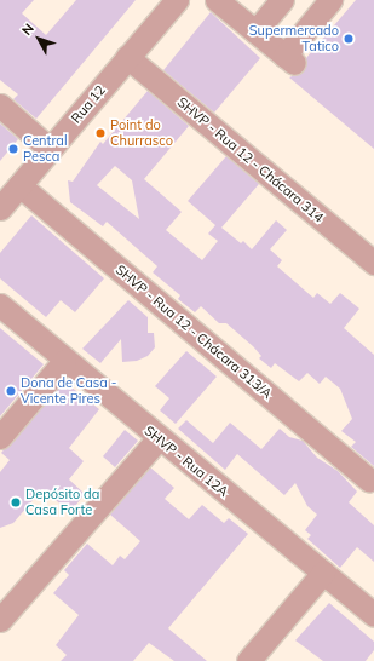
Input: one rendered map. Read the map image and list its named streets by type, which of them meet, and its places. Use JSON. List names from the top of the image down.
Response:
{
  "streets": {
    "street": [
      "Rua 12",
      "SHVP - Rua 12 - Chácara 314",
      "SHVP - Rua 12 - Chácara 313/A",
      "SHVP - Rua 12A"
    ]
  },
  "crossings": [
    ["Rua 12", "SHVP - Rua 12 - Chácara 314"],
    ["Rua 12", "SHVP - Rua 12 - Chácara 313/A"]
  ],
  "places": [
    "Supermercado Tatico",
    "Point do Churrasco",
    "Central Pesca",
    "Dona de Casa - Vicente Pires",
    "Depósito da Casa Forte"
  ],
  "north": "top left"
}
